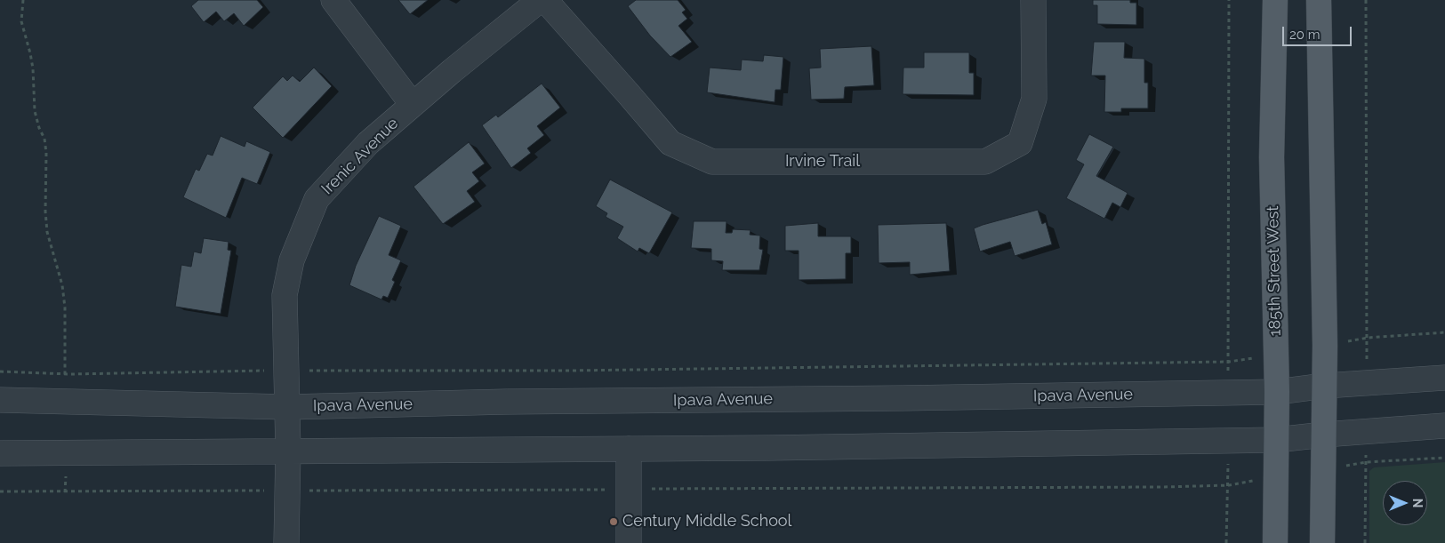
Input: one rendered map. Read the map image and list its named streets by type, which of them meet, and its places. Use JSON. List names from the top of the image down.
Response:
{
  "streets": {
    "main road": ["185th Street West"],
    "street": ["Irenic Avenue", "Irvine Trail", "Ipava Avenue"]
  },
  "crossings": [
    ["Irenic Avenue", "Ipava Avenue"],
    ["185th Street West", "Ipava Avenue"]
  ],
  "places": ["Century Middle School"],
  "scale_bar": "20 m",
  "north": "right"
}
